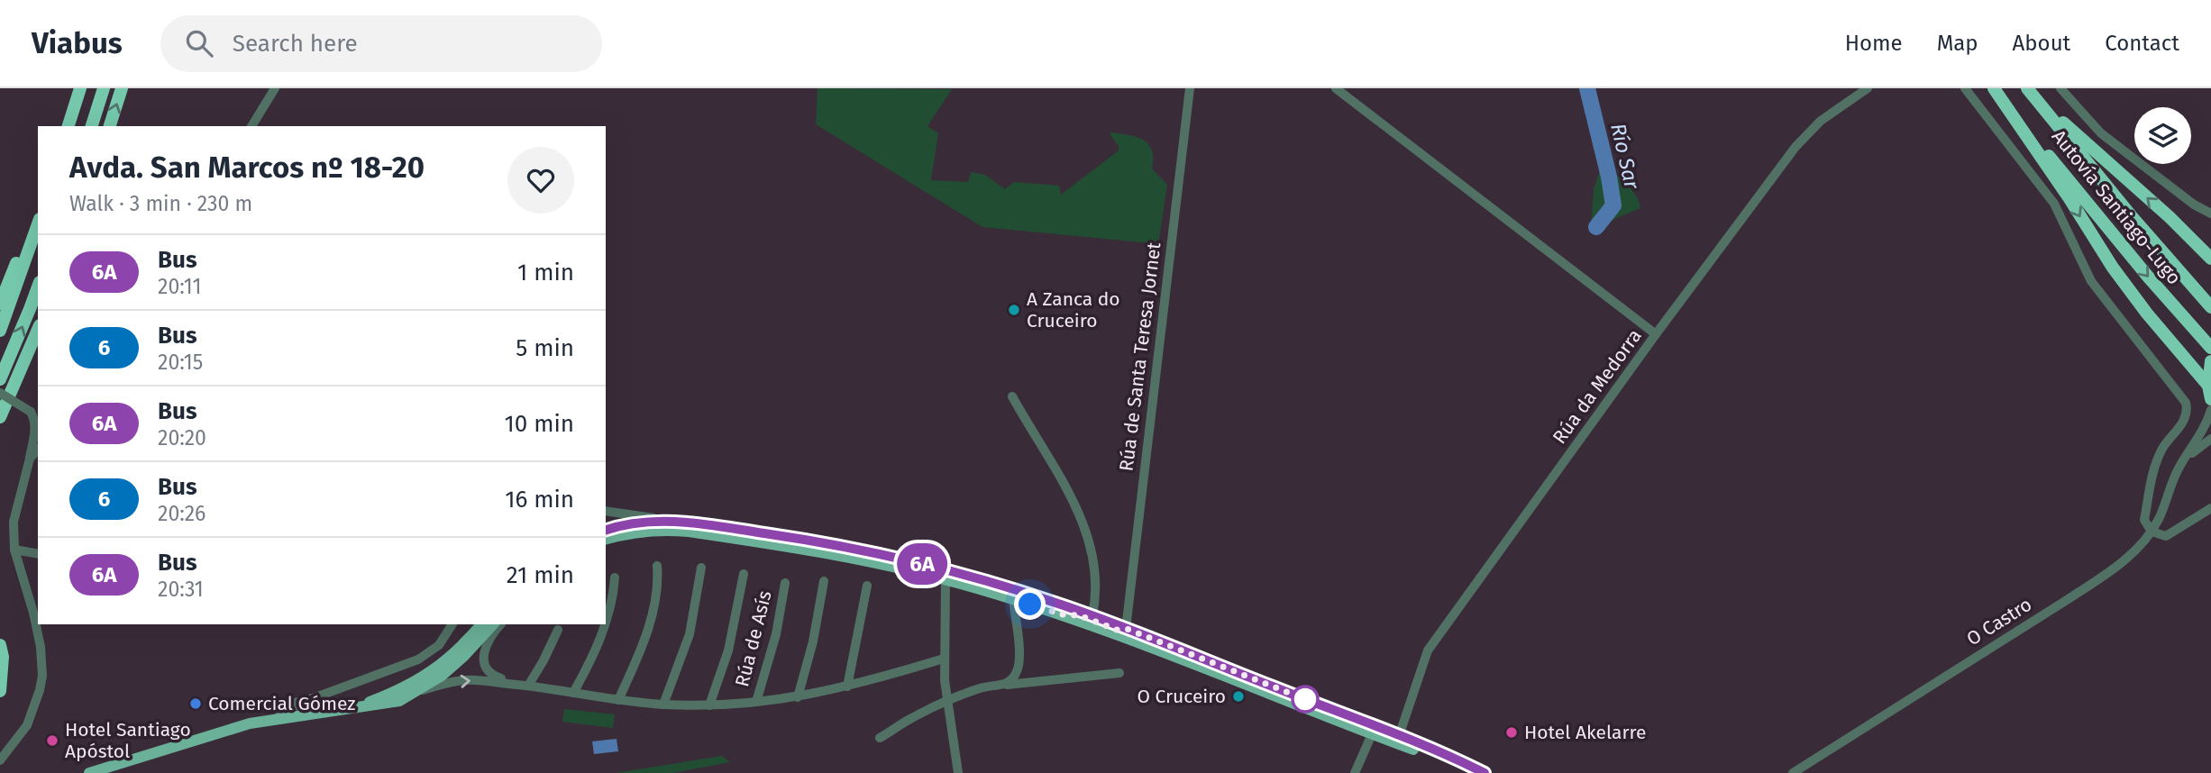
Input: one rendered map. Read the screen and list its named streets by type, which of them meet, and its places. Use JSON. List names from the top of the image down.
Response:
{
  "streets": {
    "highway": ["Autovía Santiago-Lugo"],
    "street": [
      "Rúa de Santa Teresa Jornet",
      "Rúa da Medorra",
      "O Castro",
      "Rúa de Asís"
    ]
  },
  "water": ["Río Sar"],
  "places": [
    "A Zanca do Cruceiro",
    "O Cruceiro",
    "Comercial Gómez",
    "Hotel Akelarre",
    "Hotel Santiago Apóstol"
  ],
  "lines": ["bus line 6A"],
  "page": {
    "header": "Viabus",
    "search": "Search here",
    "nav": [
      "Home",
      "Map",
      "About",
      "Contact"
    ],
    "on_map": "6A",
    "heading": ["Avda. San Marcos nº 18-20", "Walk · 3 min · 230 m"],
    "list": [
      {
        "mark": "6A",
        "name": "Bus",
        "note": "20:11",
        "value": "1 min"
      },
      {
        "mark": "6",
        "name": "Bus",
        "note": "20:15",
        "value": "5 min"
      },
      {
        "mark": "6A",
        "name": "Bus",
        "note": "20:20",
        "value": "10 min"
      },
      {
        "mark": "6",
        "name": "Bus",
        "note": "20:26",
        "value": "16 min"
      },
      {
        "mark": "6A",
        "name": "Bus",
        "note": "20:31",
        "value": "21 min"
      }
    ]
  }
}
